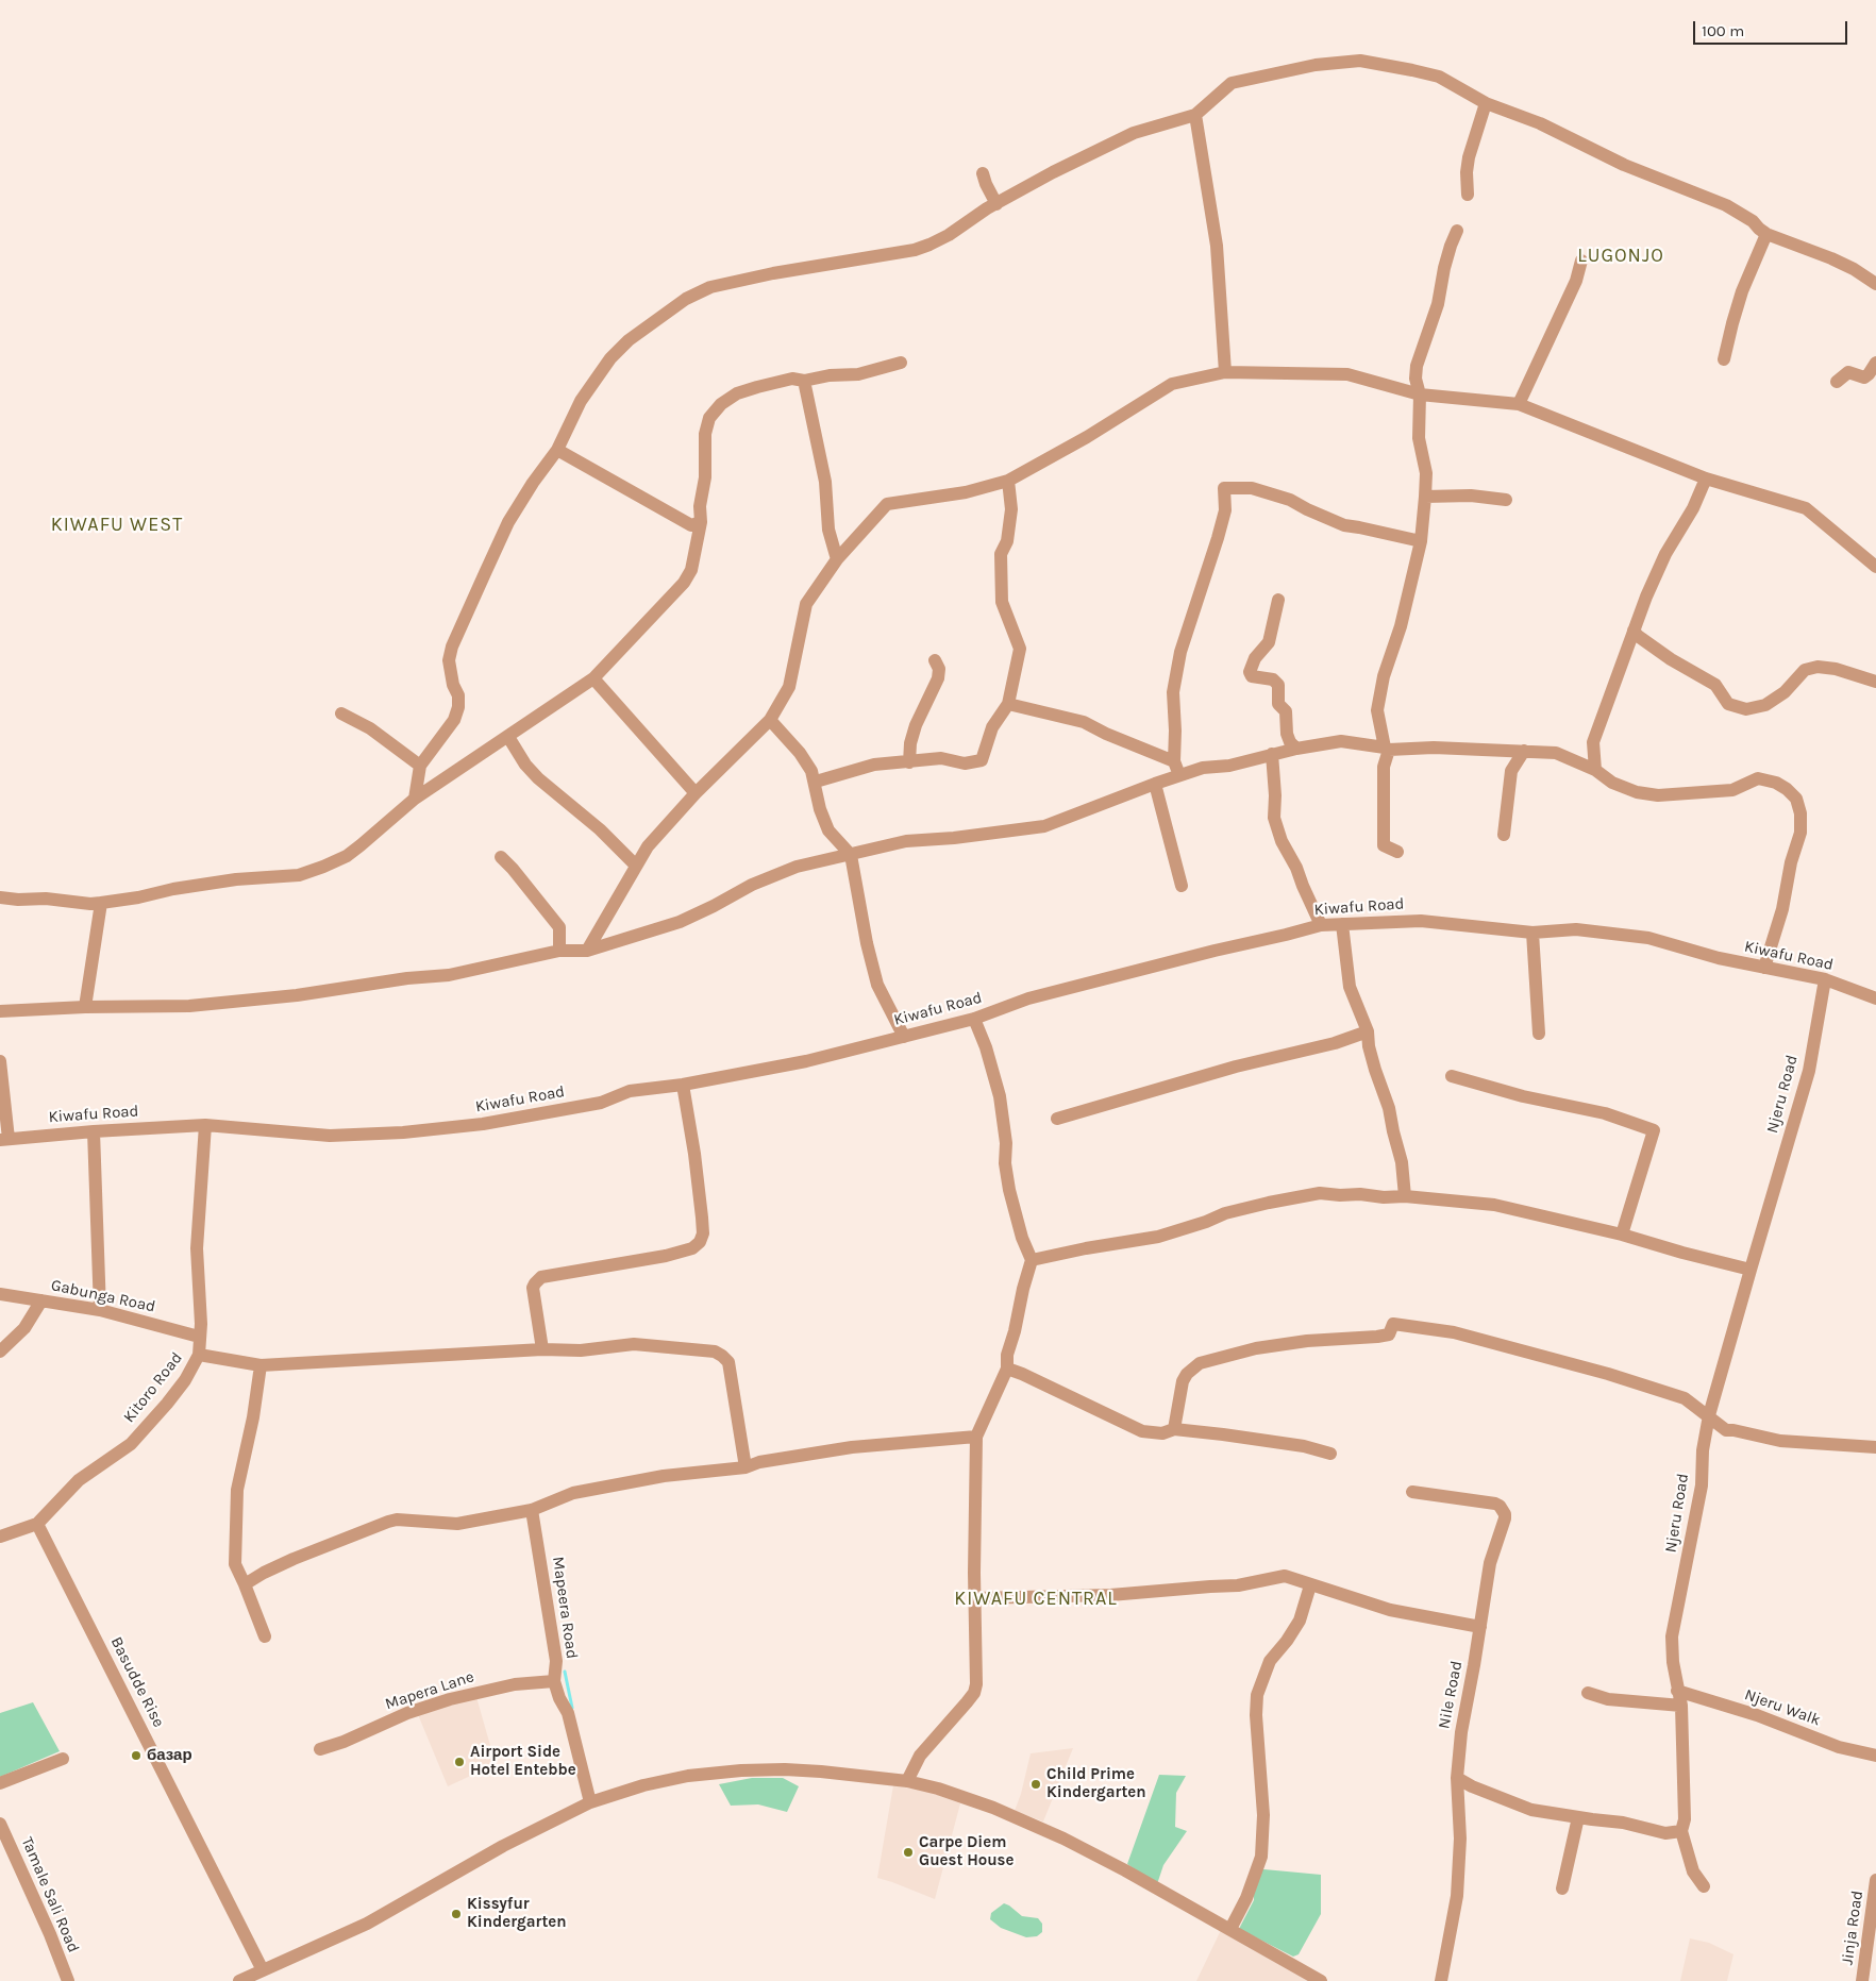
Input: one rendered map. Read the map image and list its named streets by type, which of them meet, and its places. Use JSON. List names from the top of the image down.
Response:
{
  "streets": {
    "street": [
      "Kiwafu Road",
      "Njeru Road",
      "Gabunga Road",
      "Kitoro Road",
      "Mapeera Road",
      "Basudde Rise",
      "Mapera Lane",
      "Nile Road",
      "Njeru Walk",
      "Tamale Sali Road",
      "Jinja Road"
    ]
  },
  "crossings": [
    ["Kiwafu Road", "Njeru Road"],
    ["Kiwafu Road", "Kitoro Road"],
    ["Njeru Road", "Njeru Walk"],
    ["Gabunga Road", "Kitoro Road"],
    ["Kitoro Road", "Basudde Rise"],
    ["Mapeera Road", "Mapera Lane"]
  ],
  "districts": ["LUGONJO", "KIWAFU WEST", "KIWAFU CENTRAL"],
  "places": [
    "базар",
    "Airport Side Hotel Entebbe",
    "Child Prime Kindergarten",
    "Carpe Diem Guest House",
    "Kissyfur Kindergarten"
  ],
  "scale_bar": "100 m"
}
